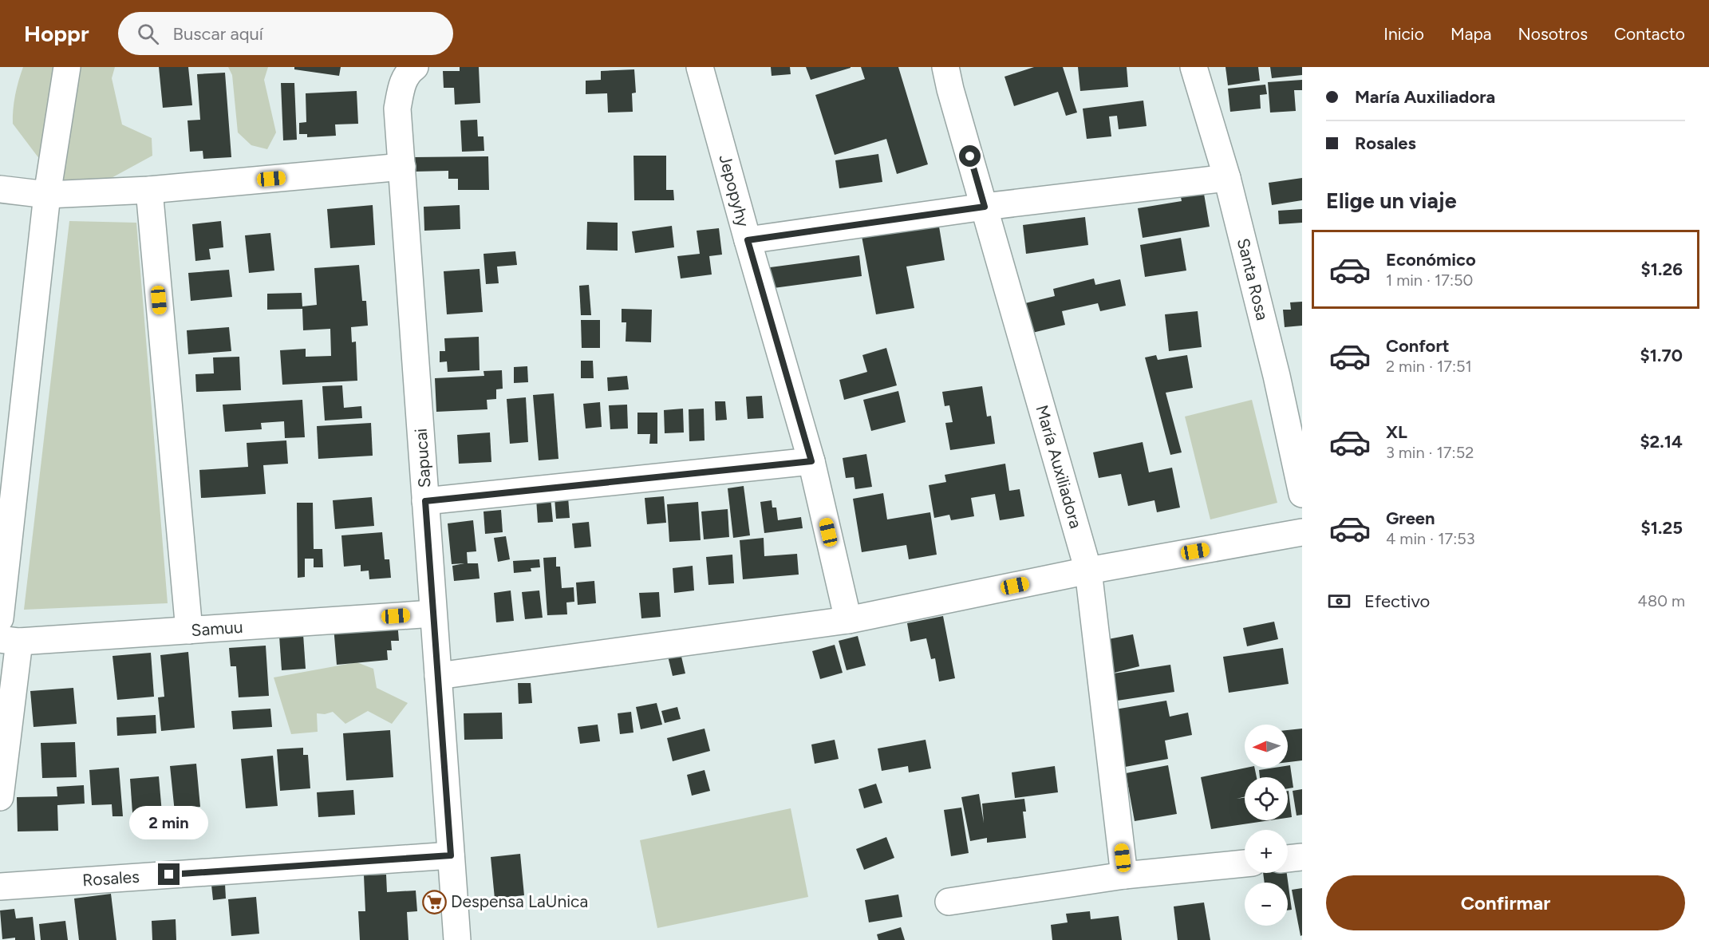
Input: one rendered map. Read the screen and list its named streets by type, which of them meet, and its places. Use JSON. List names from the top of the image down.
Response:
{
  "streets": {
    "street": [
      "Jepopyhy",
      "Santa Rosa",
      "Sapucai",
      "María Auxiliadora",
      "Samuu",
      "Rosales"
    ]
  },
  "crossings": [
    ["Sapucai", "Samuu"],
    ["Sapucai", "Rosales"]
  ],
  "places": {
    "supermarket": ["Despensa LaUnica"]
  },
  "north": "left",
  "page": {
    "header": "Hoppr",
    "search": "Buscar aquí",
    "nav": [
      "Inicio",
      "Mapa",
      "Nosotros",
      "Contacto"
    ],
    "banner": ["María Auxiliadora", "Rosales"],
    "heading": "Elige un viaje",
    "list": [
      {
        "name": "Económico",
        "note": "1 min · 17:50",
        "value": "$1.26"
      },
      {
        "name": "Confort",
        "note": "2 min · 17:51",
        "value": "$1.70"
      },
      {
        "name": "XL",
        "note": "3 min · 17:52",
        "value": "$2.14"
      },
      {
        "name": "Green",
        "note": "4 min · 17:53",
        "value": "$1.25"
      }
    ],
    "pay": ["Efectivo", "480 m"],
    "map_buttons": ["+", "−"],
    "bubble": "2 min",
    "buttons": "Confirmar"
  }
}
